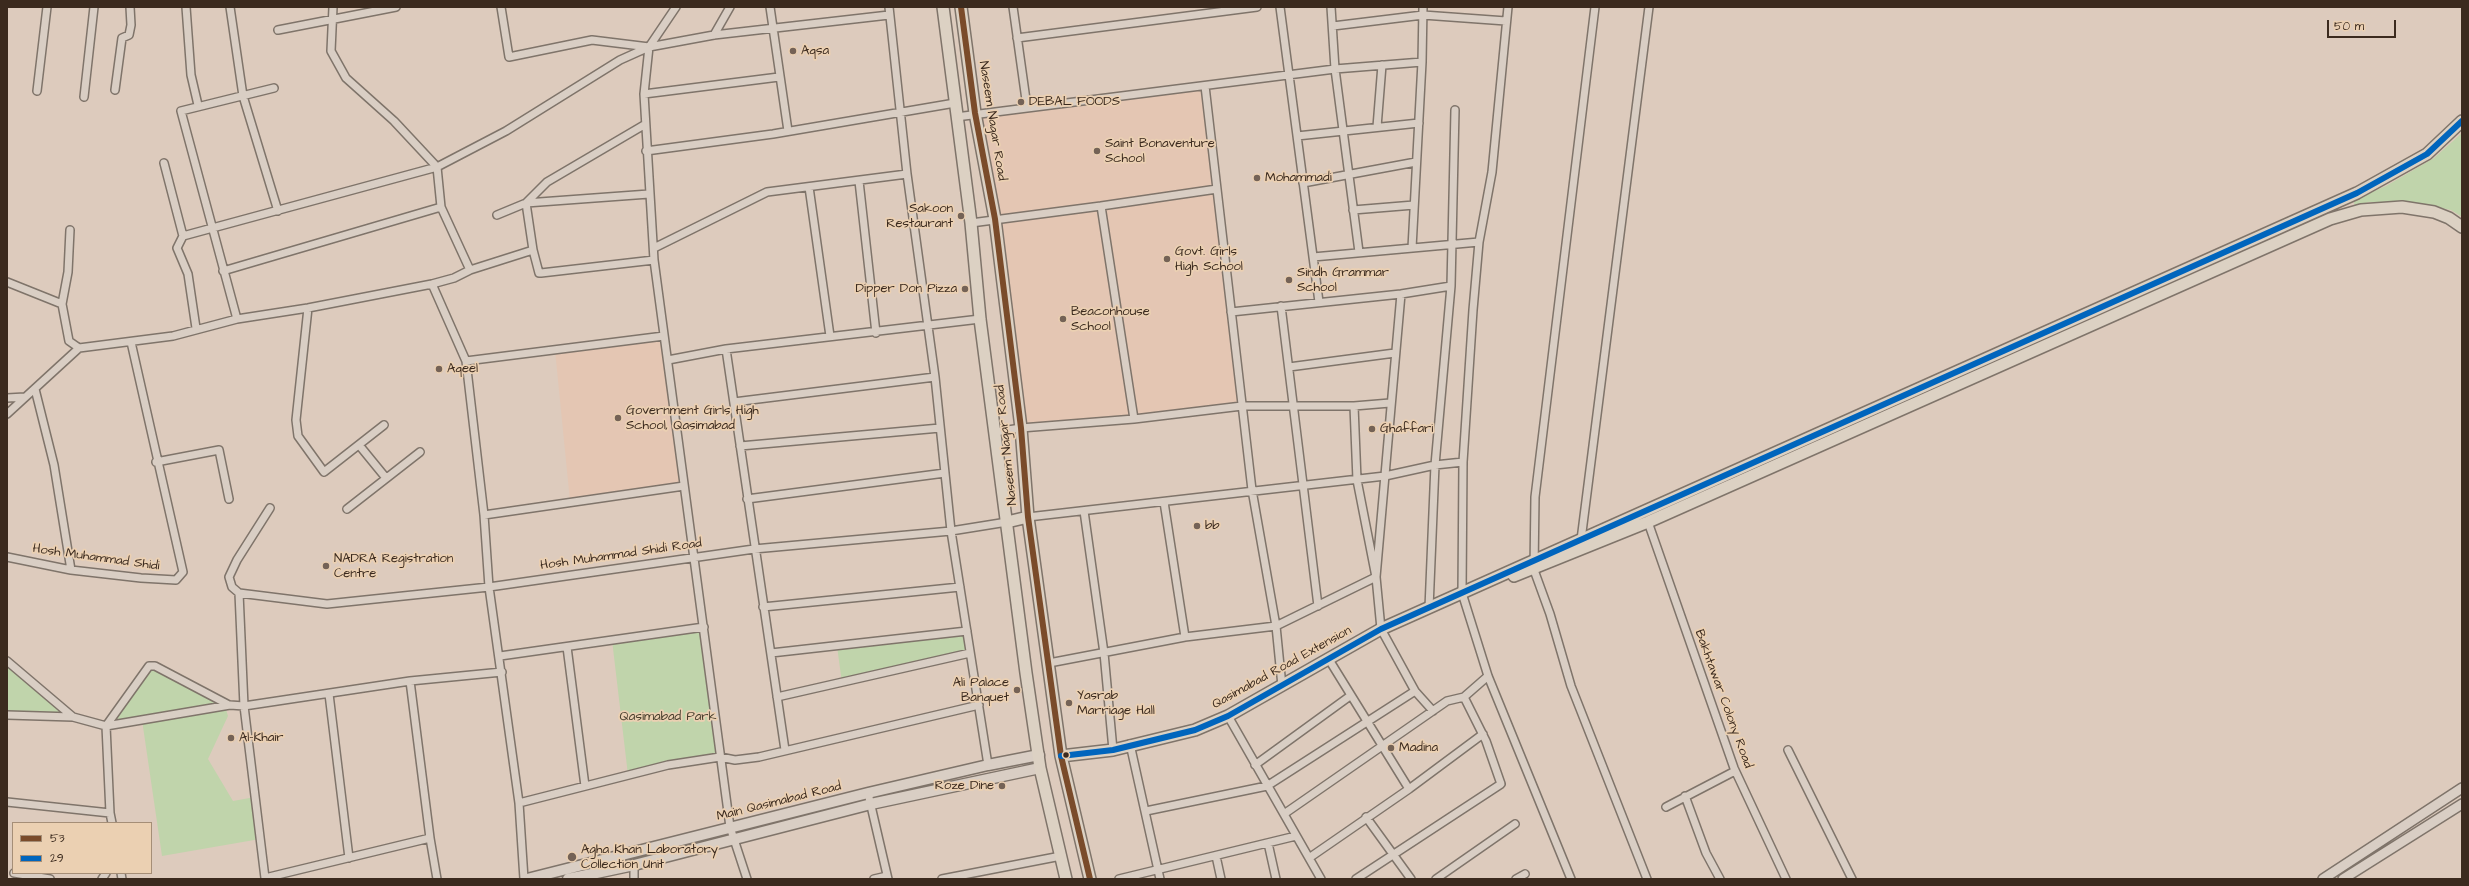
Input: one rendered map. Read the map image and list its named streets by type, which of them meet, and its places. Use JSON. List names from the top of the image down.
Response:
{
  "streets": {
    "main road": ["Naseem Nagar Road", "Qasimabad Road Extension", "Main Qasimabad Road"],
    "street": ["Hosh Muhammad Shidi Road", "Hosh Muhammad Shidi", "Bakhtawar Colony Road"]
  },
  "crossings": [
    ["Naseem Nagar Road", "Hosh Muhammad Shidi Road"],
    ["Naseem Nagar Road", "Qasimabad Road Extension"],
    ["Naseem Nagar Road", "Main Qasimabad Road"]
  ],
  "parks": ["Qasimabad Park"],
  "places": [
    "Aqsa",
    "DEBAL FOODS",
    "Saint Bonaventure School",
    "Mohammadi",
    "Sakoon Restaurant",
    "Govt. Girls High School",
    "Sindh Grammar School",
    "Dipper Don Pizza",
    "Beaconhouse School",
    "Aqeel",
    "Government Girls High School, Qasimabad",
    "Ghaffari",
    "bb",
    "NADRA Registration Centre",
    "Ali Palace Banquet",
    "Yasrab Marriage Hall",
    "Al-Khair",
    "Madina",
    "Roze Dine",
    "Agha Khan Laboratory Collection Unit"
  ],
  "lines": ["transit line 53", "transit line 29"],
  "legend": ["53", "29"],
  "scale_bar": "50 m"
}
